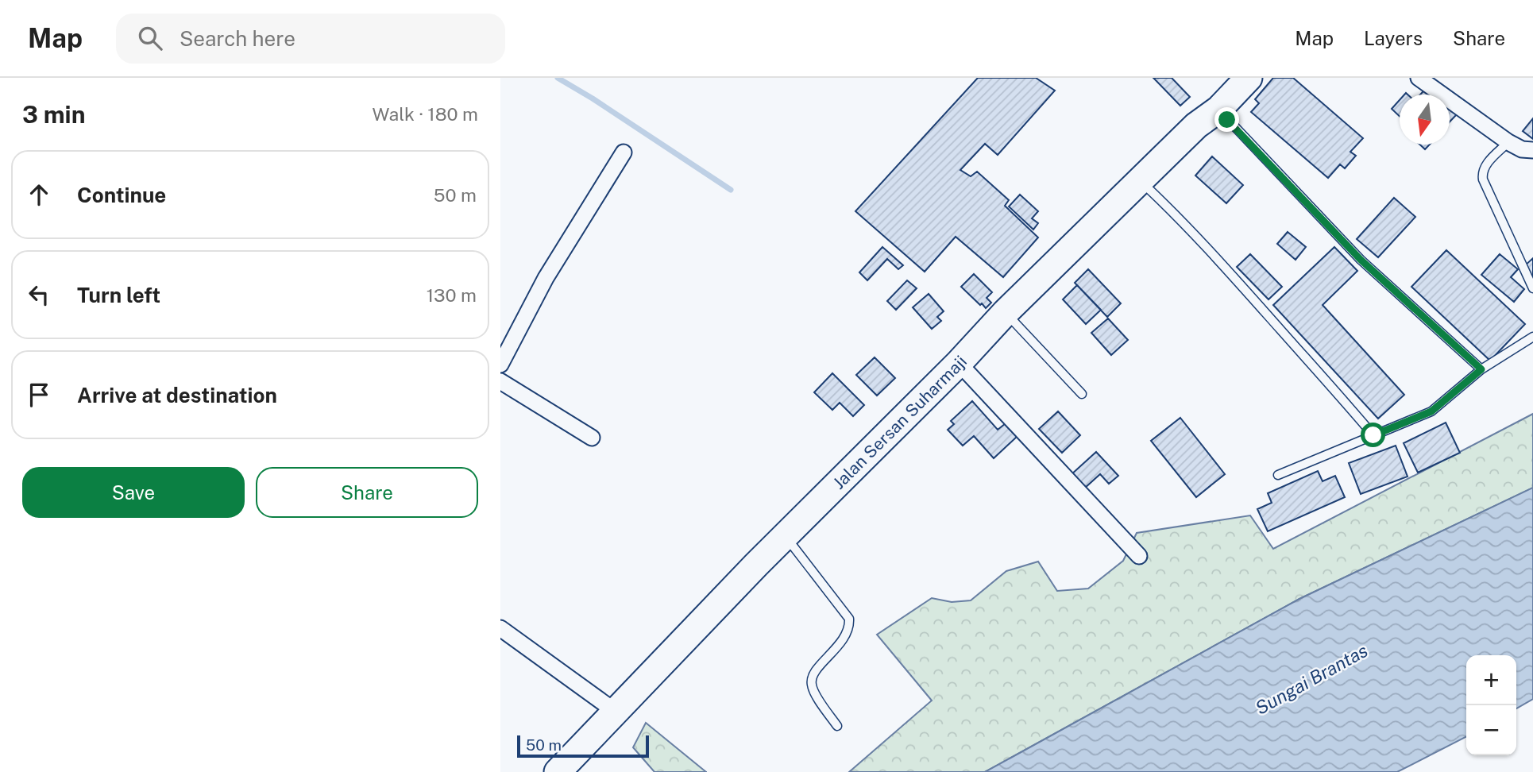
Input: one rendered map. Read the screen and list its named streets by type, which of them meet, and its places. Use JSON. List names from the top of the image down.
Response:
{
  "streets": {
    "highway": ["Jalan Sersan Suharmaji"]
  },
  "water": ["Sungai Brantas"],
  "scale_bar": "50 m",
  "north": "bottom",
  "page": {
    "header": "Map",
    "search": "Search here",
    "nav": ["Map", "Layers", "Share"],
    "heading": ["3 min", "Walk · 180 m"],
    "list": [
      ["Continue", "50 m"],
      ["Turn left", "130 m"],
      "Arrive at destination"
    ],
    "buttons": ["Save", "Share"],
    "map_buttons": ["+", "−"],
    "scale": "50 m"
  }
}
